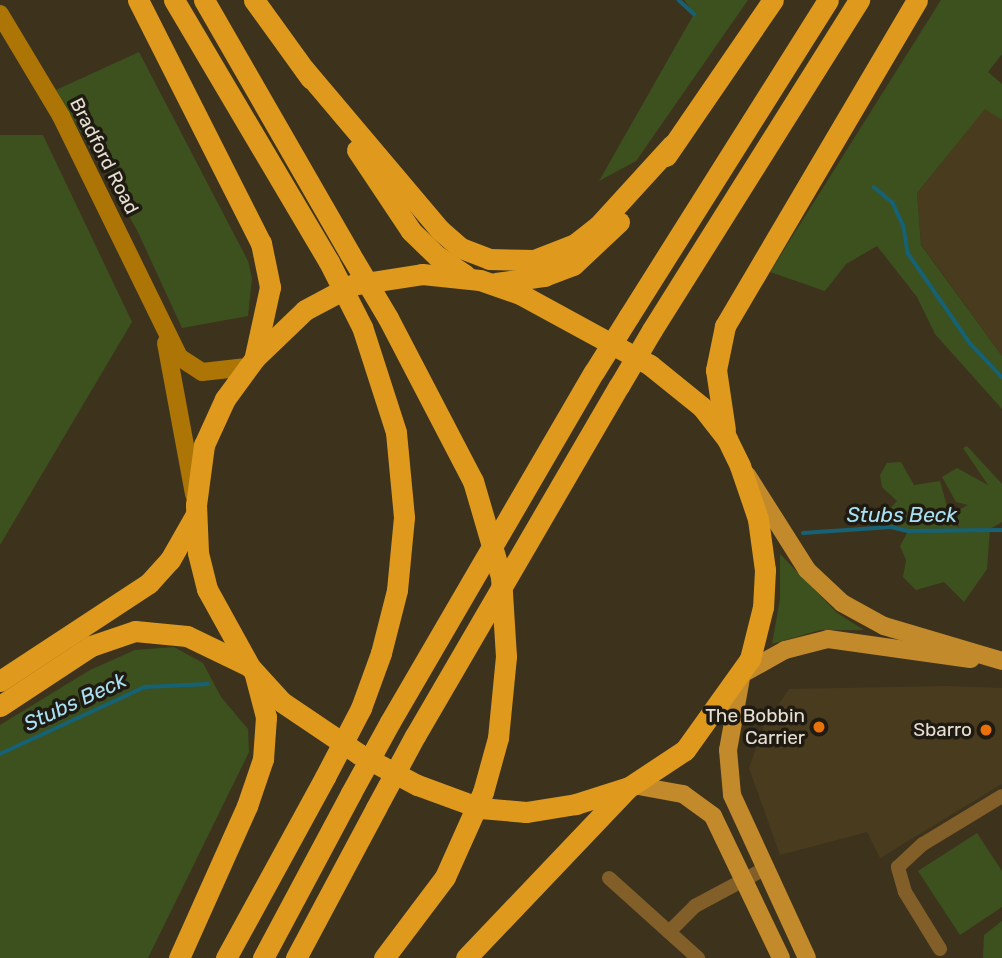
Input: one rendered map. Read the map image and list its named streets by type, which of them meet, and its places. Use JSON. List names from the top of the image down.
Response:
{
  "streets": {
    "street": ["Bradford Road"]
  },
  "water": ["Stubs Beck"],
  "places": ["The Bobbin Carrier", "Sbarro"]
}
